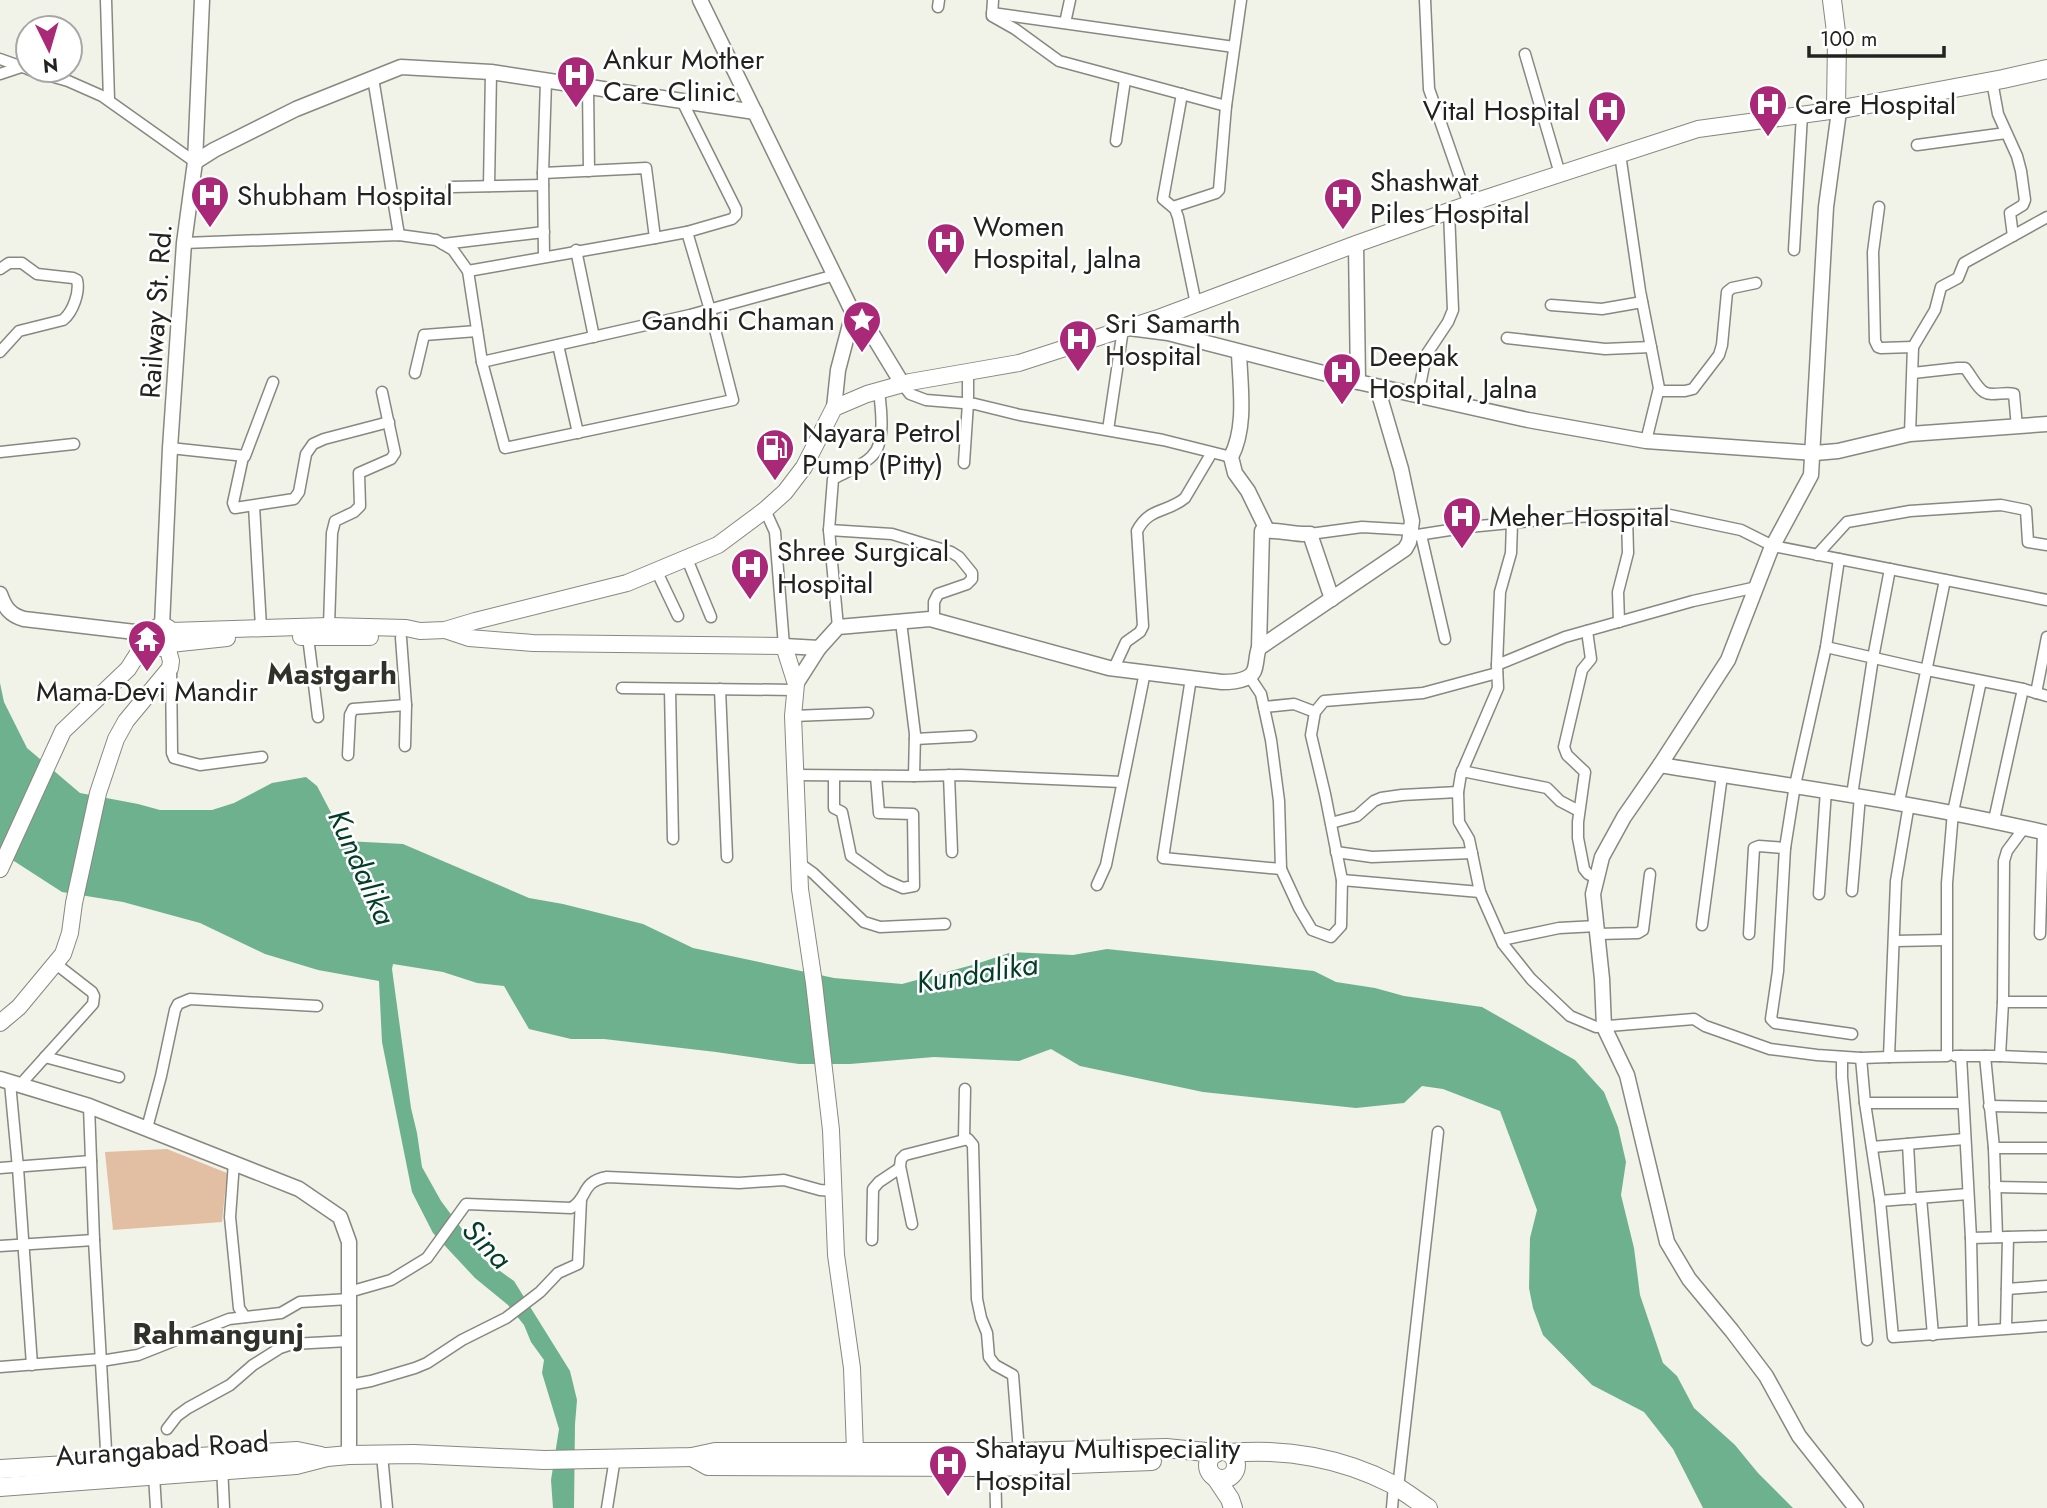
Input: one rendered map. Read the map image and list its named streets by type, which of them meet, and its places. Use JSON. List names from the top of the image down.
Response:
{
  "streets": {
    "main road": ["Aurangabad Road"],
    "street": ["Railway St. Rd."]
  },
  "districts": ["Mastgarh", "Rahmangunj"],
  "water": ["Kundalika", "Sina"],
  "places": {
    "hospital": [
      "Ankur Mother Care Clinic",
      "Care Hospital",
      "Vital Hospital",
      "Shubham Hospital",
      "Shashwat Piles Hospital",
      "Women Hospital, Jalna",
      "Sri Samarth Hospital",
      "Deepak Hospital, Jalna",
      "Meher Hospital",
      "Shree Surgical Hospital",
      "Shatayu Multispeciality Hospital"
    ],
    "place": ["Gandhi Chaman"],
    "fuel station": ["Nayara Petrol Pump (Pitty)"],
    "temple": ["Mama-Devi Mandir"]
  },
  "scale_bar": "100 m",
  "north": "bottom"
}
